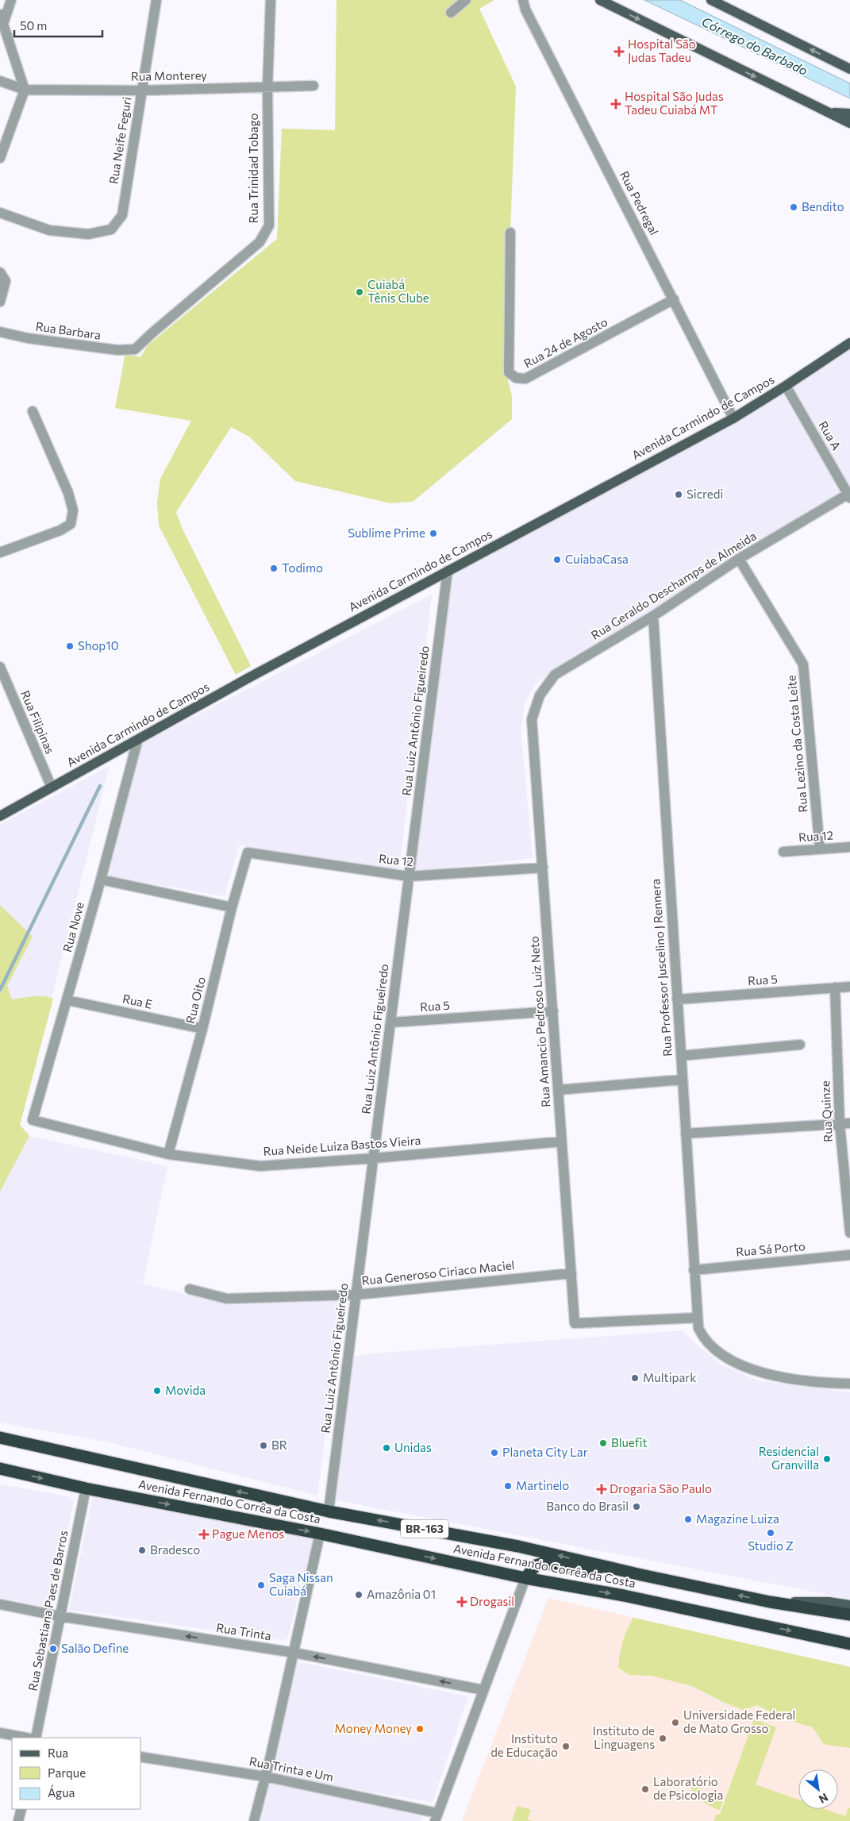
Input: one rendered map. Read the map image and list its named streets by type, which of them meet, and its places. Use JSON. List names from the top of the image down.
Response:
{
  "streets": {
    "highway": ["Avenida Fernando Corrêa da Costa", "BR-163"],
    "main road": ["Avenida Carmindo de Campos"],
    "street": [
      "Rua Monterey",
      "Rua Neife Feguri",
      "Rua Trinidad Tobago",
      "Rua Pedregal",
      "Rua Barbara",
      "Rua 24 de Agosto",
      "Rua A",
      "Rua Geraldo Deschamps de Almeida",
      "Rua Luiz Antônio Figueiredo",
      "Rua Filipinas",
      "Rua Lezino da Costa Leite",
      "Rua 12",
      "Rua Nove",
      "Rua Professor Juscelino J Rennera",
      "Rua 5",
      "Rua Oito",
      "Rua E",
      "Rua Amancio Pedroso Luiz Neto",
      "Rua Quinze",
      "Rua Neide Luiza Bastos Vieira",
      "Rua Sá Porto",
      "Rua Generoso Ciriaco Maciel",
      "Rua Sebastiana Paes de Barros",
      "Rua Trinta",
      "Rua Trinta e Um"
    ]
  },
  "crossings": [
    ["Rua Monterey", "Rua Neife Feguri"],
    ["Rua Monterey", "Rua Trinidad Tobago"],
    ["Rua Trinidad Tobago", "Rua Barbara"],
    ["Rua Pedregal", "Rua 24 de Agosto"],
    ["Rua Pedregal", "Avenida Carmindo de Campos"],
    ["Avenida Carmindo de Campos", "Rua A"],
    ["Avenida Carmindo de Campos", "Rua Luiz Antônio Figueiredo"],
    ["Avenida Carmindo de Campos", "Rua Filipinas"],
    ["Avenida Carmindo de Campos", "Rua Nove"],
    ["Rua A", "Rua Geraldo Deschamps de Almeida"],
    ["Rua Geraldo Deschamps de Almeida", "Rua Lezino da Costa Leite"],
    ["Rua Geraldo Deschamps de Almeida", "Rua Professor Juscelino J Rennera"],
    ["Rua Geraldo Deschamps de Almeida", "Rua Amancio Pedroso Luiz Neto"],
    ["Rua Luiz Antônio Figueiredo", "Rua 12"],
    ["Rua Luiz Antônio Figueiredo", "Rua 5"],
    ["Rua Luiz Antônio Figueiredo", "Rua Neide Luiza Bastos Vieira"],
    ["Rua Luiz Antônio Figueiredo", "Rua Generoso Ciriaco Maciel"],
    ["Rua Luiz Antônio Figueiredo", "Avenida Fernando Corrêa da Costa"],
    ["Rua Lezino da Costa Leite", "Rua 12"],
    ["Rua 12", "Rua Oito"],
    ["Rua 12", "Rua Amancio Pedroso Luiz Neto"],
    ["Rua Nove", "Rua E"],
    ["Rua Nove", "Rua Neide Luiza Bastos Vieira"],
    ["Rua Professor Juscelino J Rennera", "Rua 5"],
    ["Rua Professor Juscelino J Rennera", "Rua Amancio Pedroso Luiz Neto"],
    ["Rua Professor Juscelino J Rennera", "Rua Sá Porto"],
    ["Rua 5", "Rua Amancio Pedroso Luiz Neto"],
    ["Rua 5", "Rua Quinze"],
    ["Rua Oito", "Rua E"],
    ["Rua Oito", "Rua Neide Luiza Bastos Vieira"],
    ["Rua Amancio Pedroso Luiz Neto", "Rua Neide Luiza Bastos Vieira"],
    ["Rua Amancio Pedroso Luiz Neto", "Rua Generoso Ciriaco Maciel"],
    ["Avenida Fernando Corrêa da Costa", "Rua Sebastiana Paes de Barros"],
    ["Rua Sebastiana Paes de Barros", "Rua Trinta"]
  ],
  "one_way": ["Rua Trinta"],
  "water": ["Córrego do Barbado"],
  "places": {
    "health": [
      "Hospital São Judas Tadeu",
      "Hospital São Judas Tadeu Cuiabá MT",
      "Drogaria São Paulo",
      "Pague Menos",
      "Drogasil"
    ],
    "other": [
      "Bendito",
      "Cuiabá Tênis Clube",
      "Sicredi",
      "Sublime Prime",
      "CuiabaCasa",
      "Todimo",
      "Shop10",
      "Multipark",
      "Movida",
      "Bluefit",
      "BR",
      "Unidas",
      "Planeta City Lar",
      "Residencial Granvilla",
      "Martinelo",
      "Banco do Brasil",
      "Magazine Luiza",
      "Studio Z",
      "Bradesco",
      "Saga Nissan Cuiabá",
      "Amazônia 01",
      "Salão Define",
      "Universidade Federal de Mato Grosso",
      "Money Money",
      "Instituto de Linguagens",
      "Instituto de Educação",
      "Laboratório de Psicologia"
    ]
  },
  "legend": ["Rua", "Parque", "Água"],
  "scale_bar": "50 m",
  "north": "bottom right"
}
